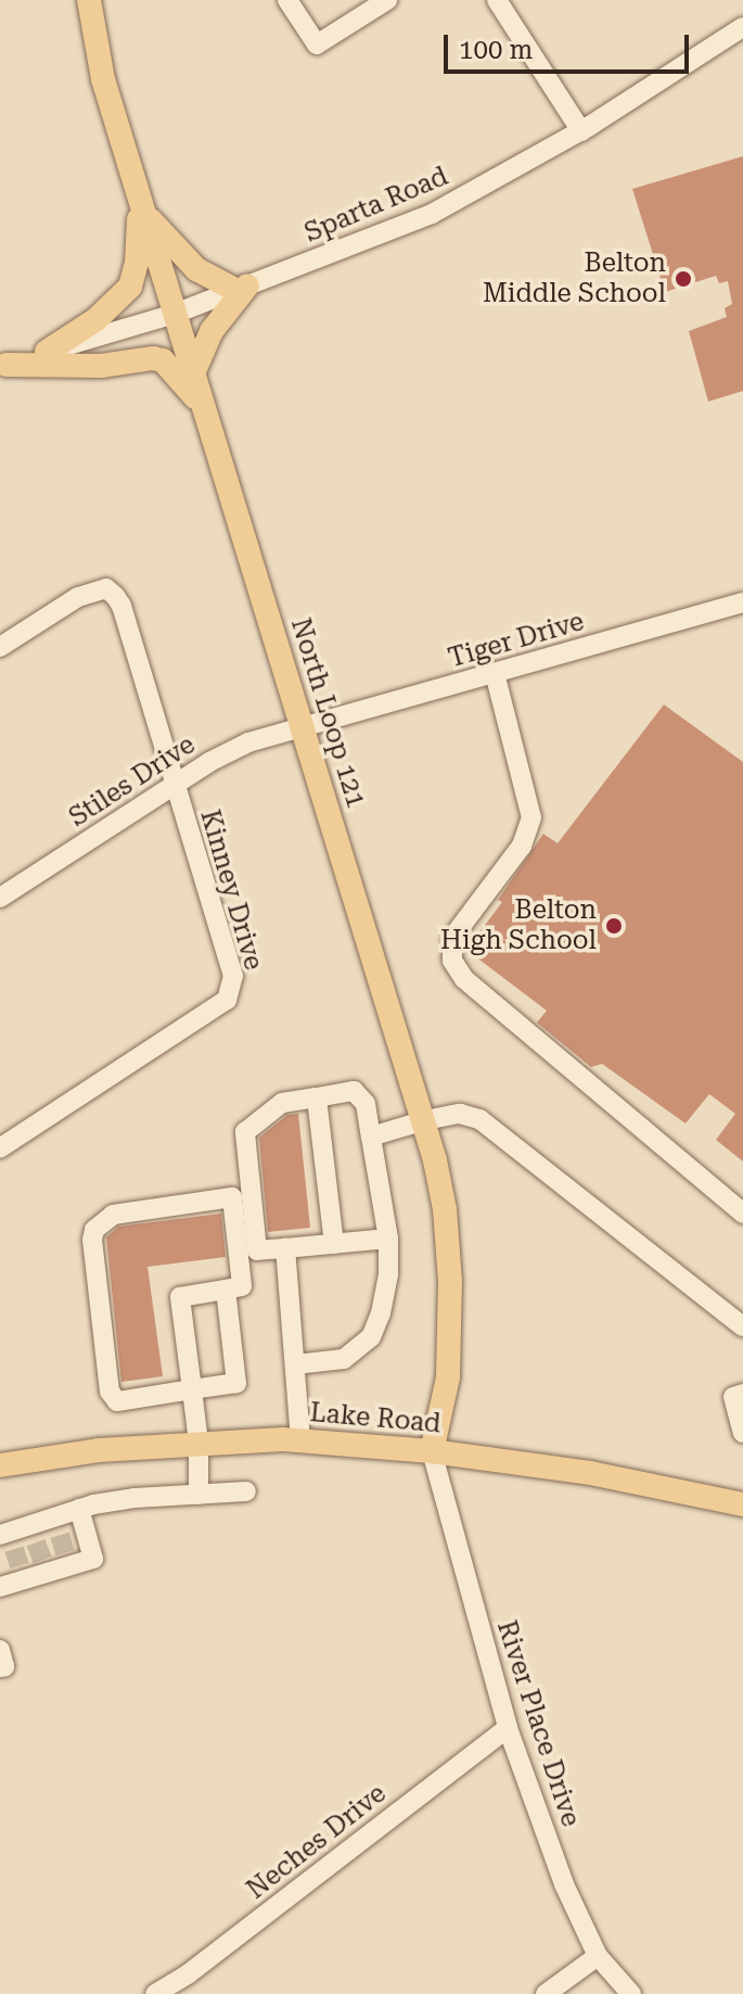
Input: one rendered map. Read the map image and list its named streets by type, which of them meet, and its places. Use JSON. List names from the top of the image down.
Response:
{
  "streets": {
    "main road": ["North Loop 121", "Lake Road"],
    "street": [
      "Sparta Road",
      "Tiger Drive",
      "Stiles Drive",
      "Kinney Drive",
      "River Place Drive",
      "Neches Drive"
    ]
  },
  "crossings": [
    ["Sparta Road", "North Loop 121"],
    ["Tiger Drive", "North Loop 121"],
    ["Tiger Drive", "Stiles Drive"],
    ["North Loop 121", "Stiles Drive"],
    ["North Loop 121", "Lake Road"],
    ["North Loop 121", "River Place Drive"],
    ["Stiles Drive", "Kinney Drive"],
    ["Lake Road", "River Place Drive"],
    ["River Place Drive", "Neches Drive"]
  ],
  "places": ["Belton Middle School", "Belton High School"],
  "scale_bar": "100 m"
}
